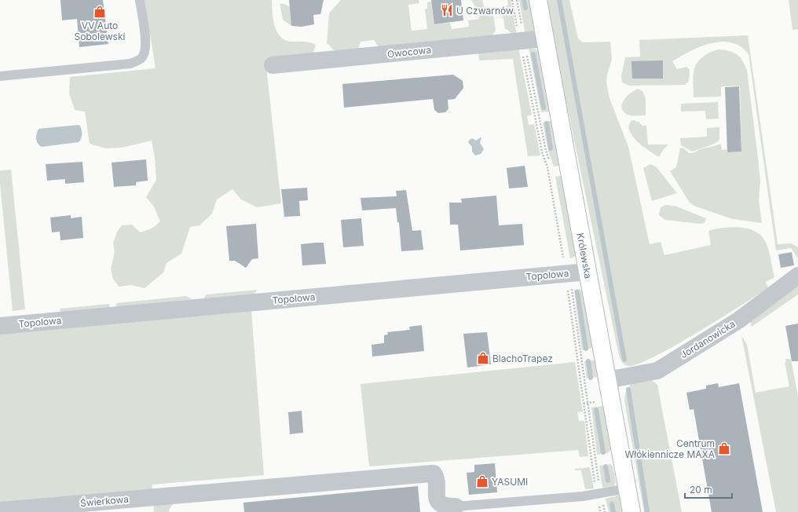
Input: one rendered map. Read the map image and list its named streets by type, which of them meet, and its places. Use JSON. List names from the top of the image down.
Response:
{
  "streets": {
    "main road": ["Królewska"],
    "street": [
      "Owocowa",
      "Topolowa",
      "Jordanowicka",
      "Świerkowa"
    ]
  },
  "crossings": [
    ["Owocowa", "Królewska"],
    ["Królewska", "Topolowa"],
    ["Królewska", "Jordanowicka"]
  ],
  "places": {
    "restaurant": ["U Czwarnów"],
    "shop": [
      "VV Auto Sobolewski",
      "BlachoTrapez",
      "Centrum Włókiennicze MAXA",
      "YASUMI"
    ]
  },
  "scale_bar": "20 m"
}
